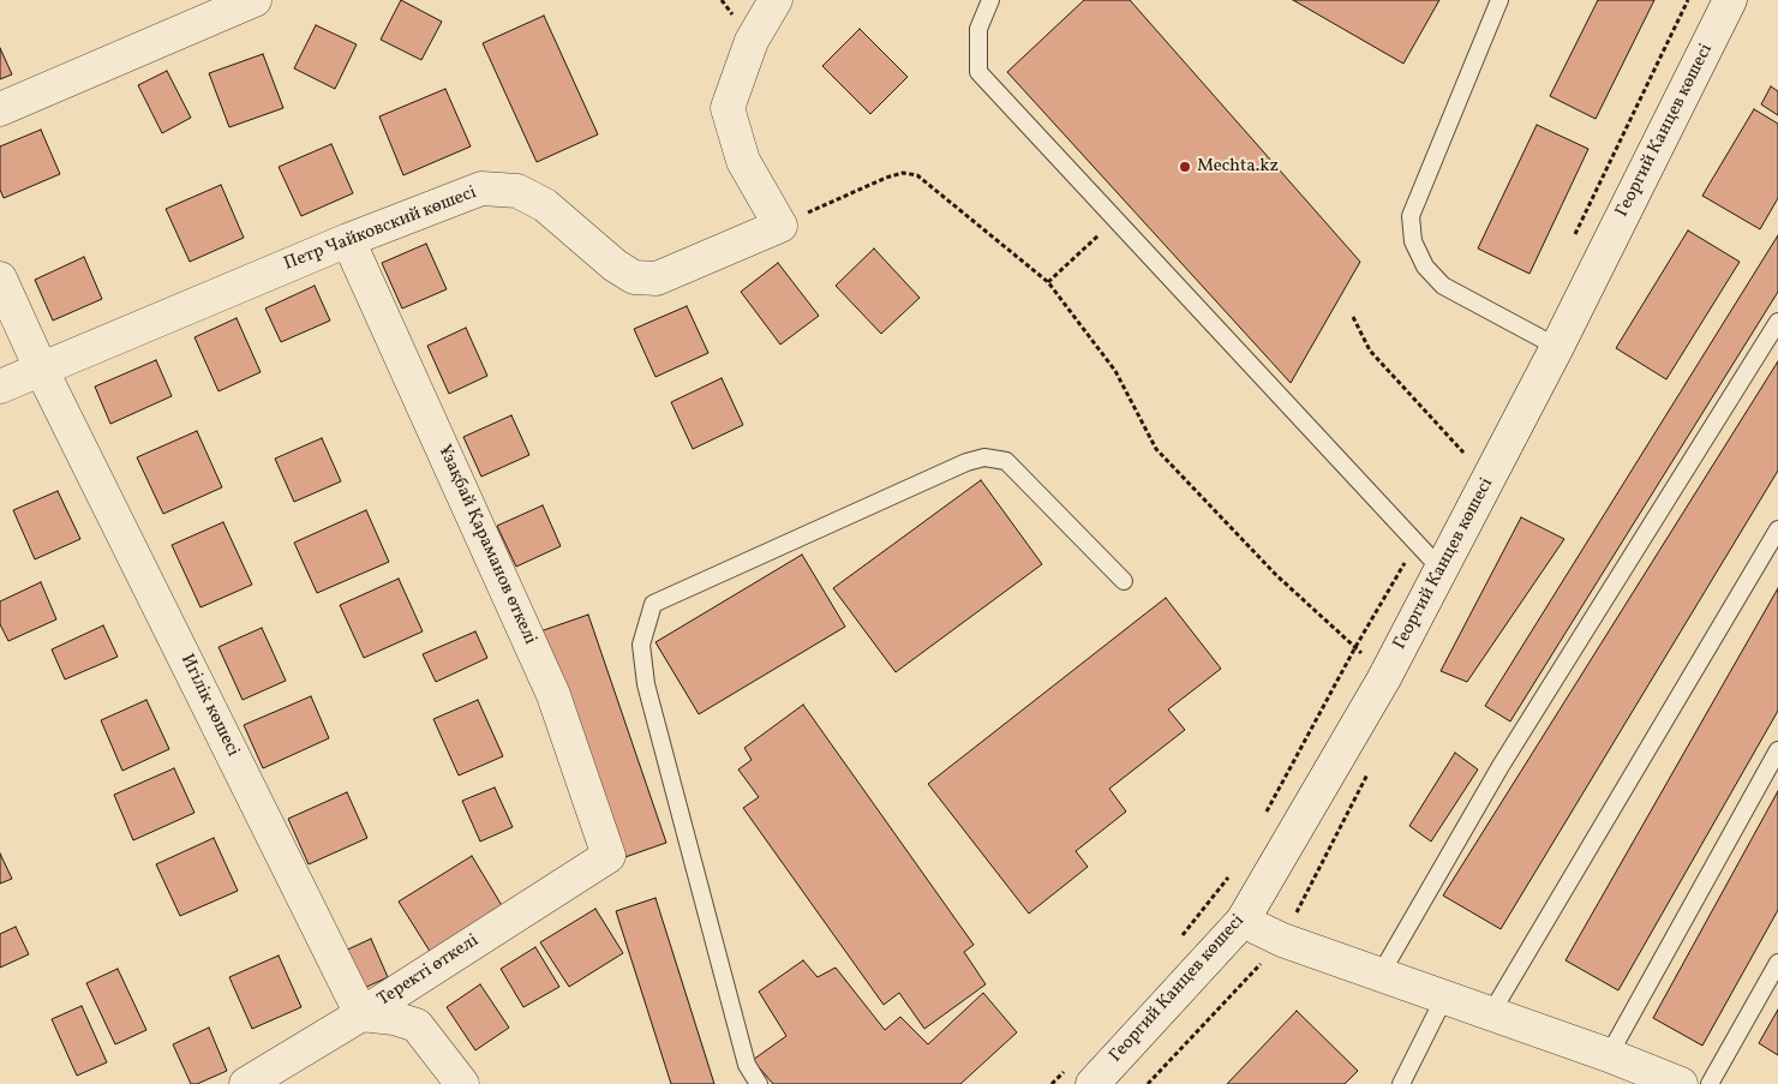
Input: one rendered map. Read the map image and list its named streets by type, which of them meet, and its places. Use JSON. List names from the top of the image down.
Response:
{
  "streets": {
    "street": [
      "Георгий Канцев көшесі",
      "Петр Чайковский көшесі",
      "Ұзақбай Қараманов өткелі",
      "Игілік көшесі",
      "Теректі өткелі"
    ]
  },
  "crossings": [
    ["Петр Чайковский көшесі", "Ұзақбай Қараманов өткелі"],
    ["Петр Чайковский көшесі", "Игілік көшесі"],
    ["Ұзақбай Қараманов өткелі", "Теректі өткелі"],
    ["Игілік көшесі", "Теректі өткелі"]
  ],
  "places": ["Mechta.kz"]
}
